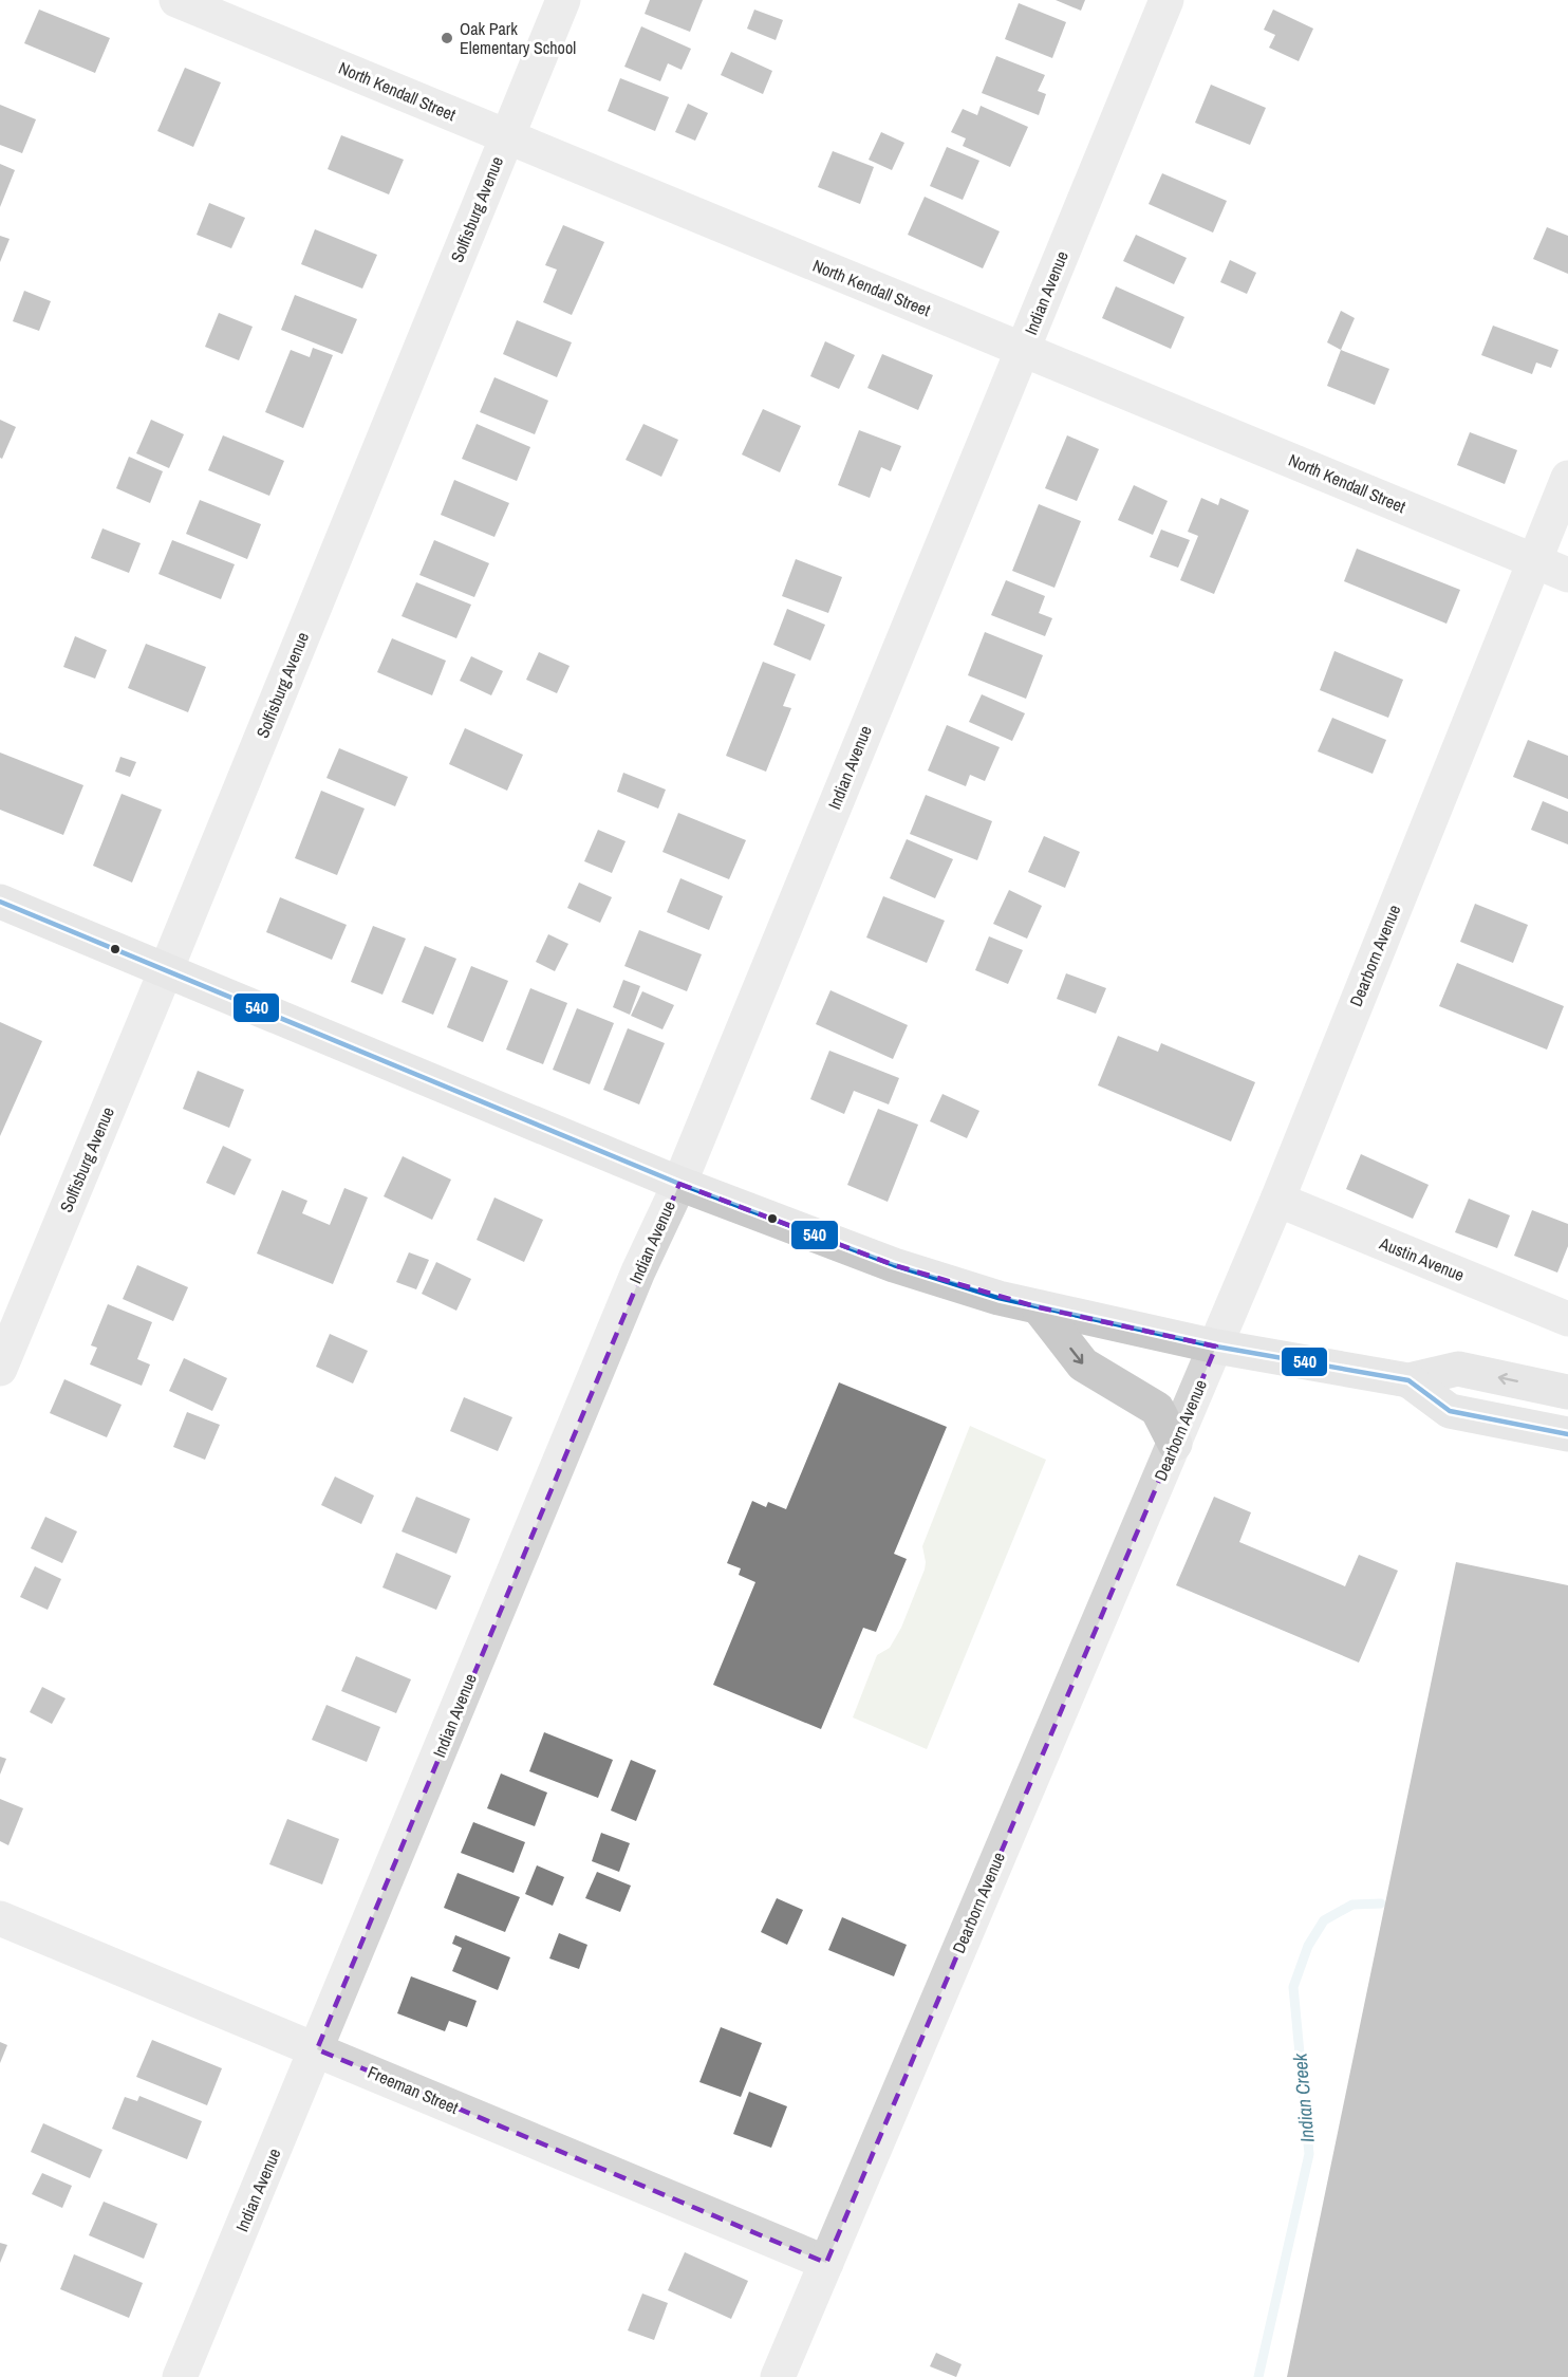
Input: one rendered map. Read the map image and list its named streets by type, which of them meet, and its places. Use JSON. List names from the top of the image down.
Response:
{
  "streets": {
    "street": [
      "North Kendall Street",
      "Solfisburg Avenue",
      "Indian Avenue",
      "Dearborn Avenue",
      "Austin Avenue",
      "Freeman Street"
    ]
  },
  "crossings": [
    ["North Kendall Street", "Solfisburg Avenue"],
    ["North Kendall Street", "Indian Avenue"],
    ["North Kendall Street", "Dearborn Avenue"],
    ["Indian Avenue", "Freeman Street"],
    ["Dearborn Avenue", "Austin Avenue"],
    ["Dearborn Avenue", "Freeman Street"]
  ],
  "water": ["Indian Creek"],
  "places": ["Oak Park Elementary School"],
  "lines": ["transit line 540"]
}
